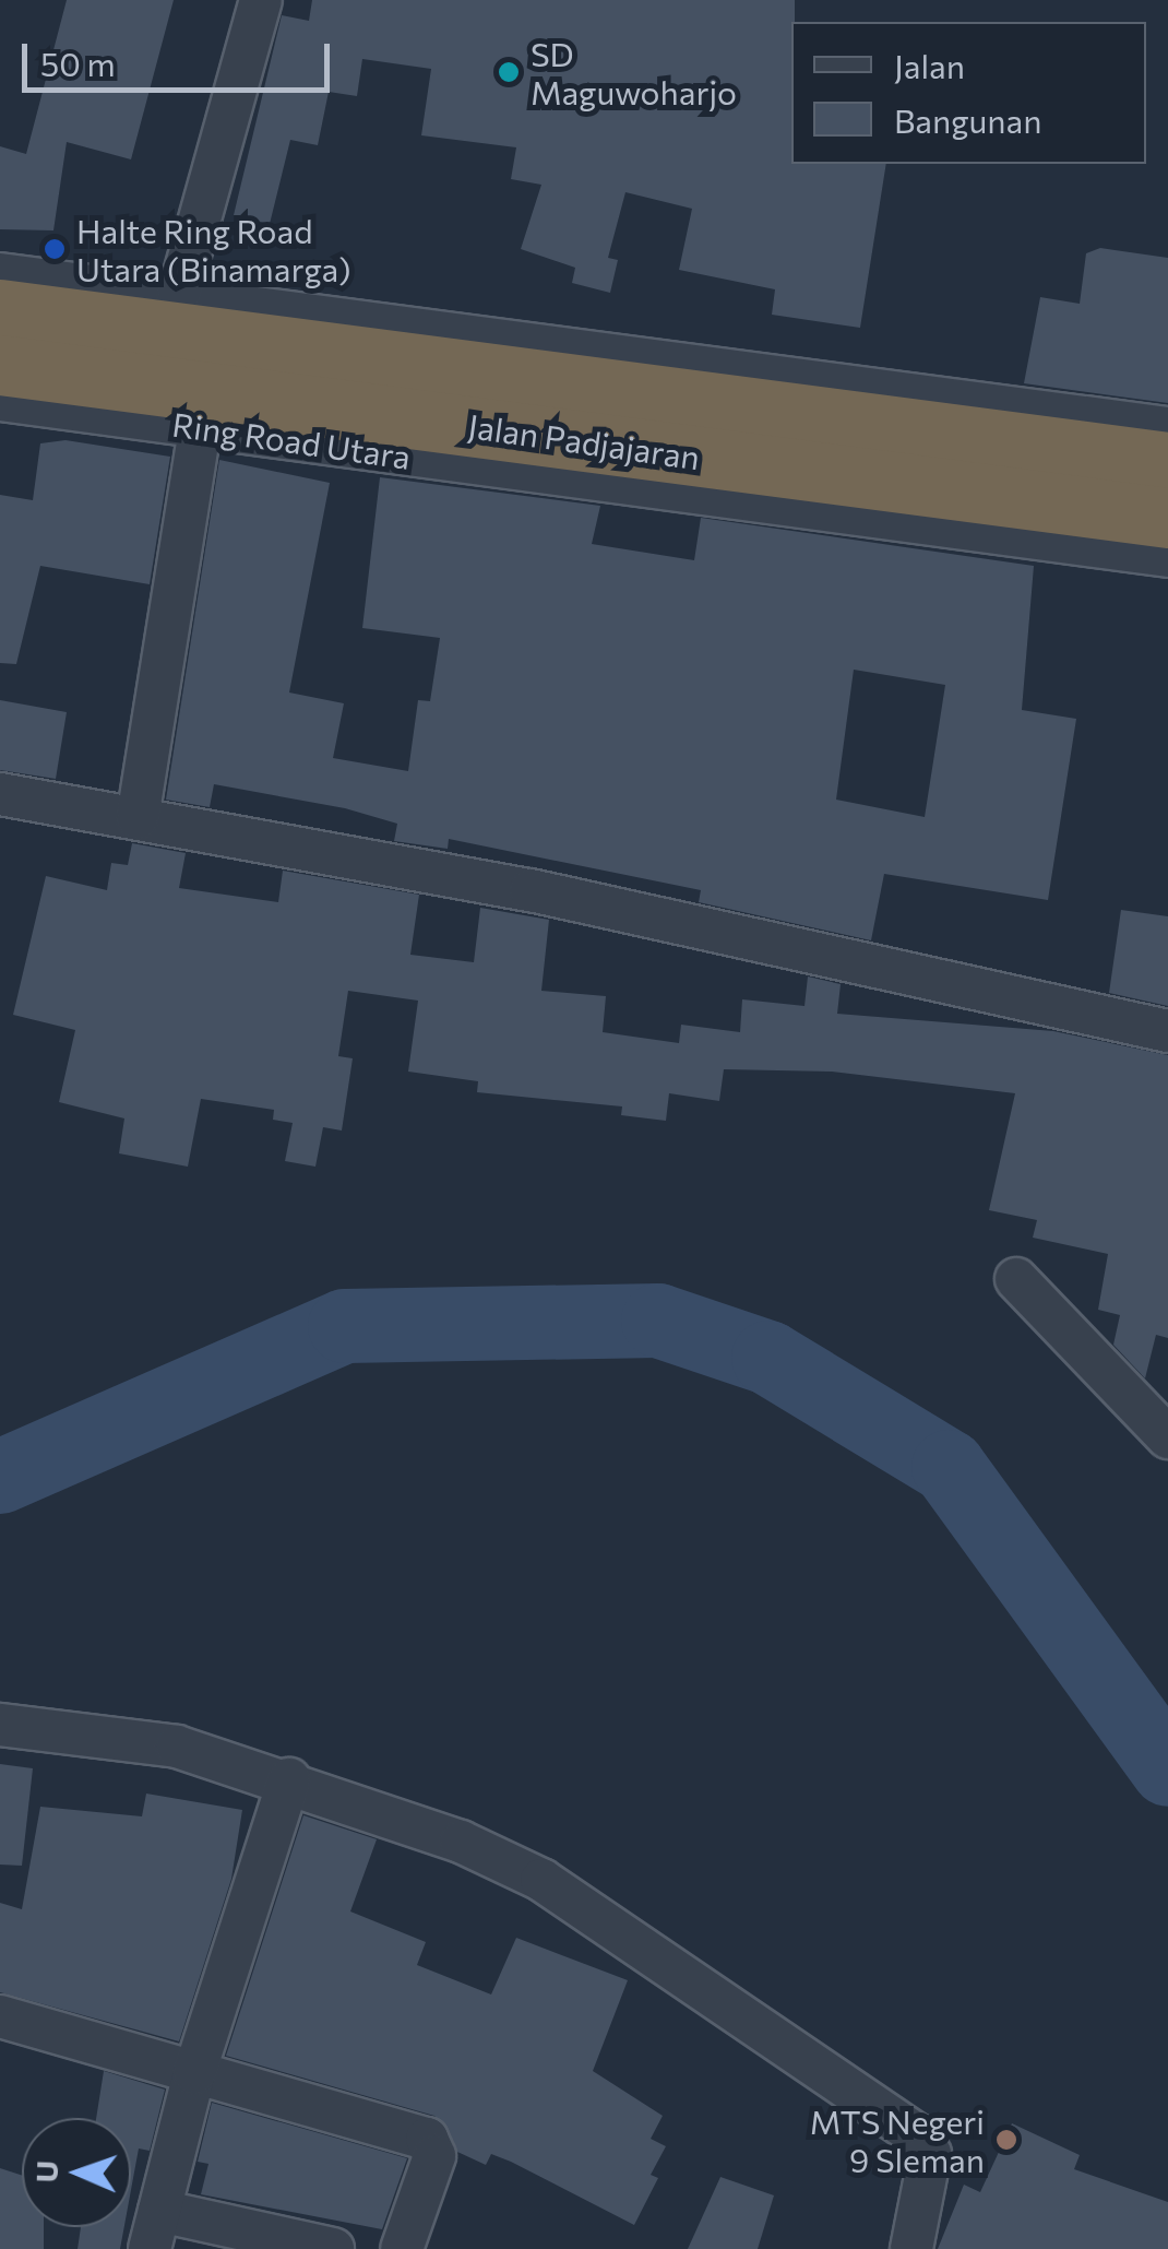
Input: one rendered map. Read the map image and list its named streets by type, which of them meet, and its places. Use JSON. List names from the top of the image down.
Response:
{
  "streets": {
    "highway": ["Jalan Padjajaran"],
    "street": ["Ring Road Utara"]
  },
  "crossings": [
    ["Ring Road Utara", "Jalan Padjajaran"]
  ],
  "places": ["SD Maguwoharjo", "Halte Ring Road Utara (Binamarga)", "MTS Negeri 9 Sleman"],
  "legend": ["Jalan", "Bangunan"],
  "scale_bar": "50 m",
  "north": "left"
}
